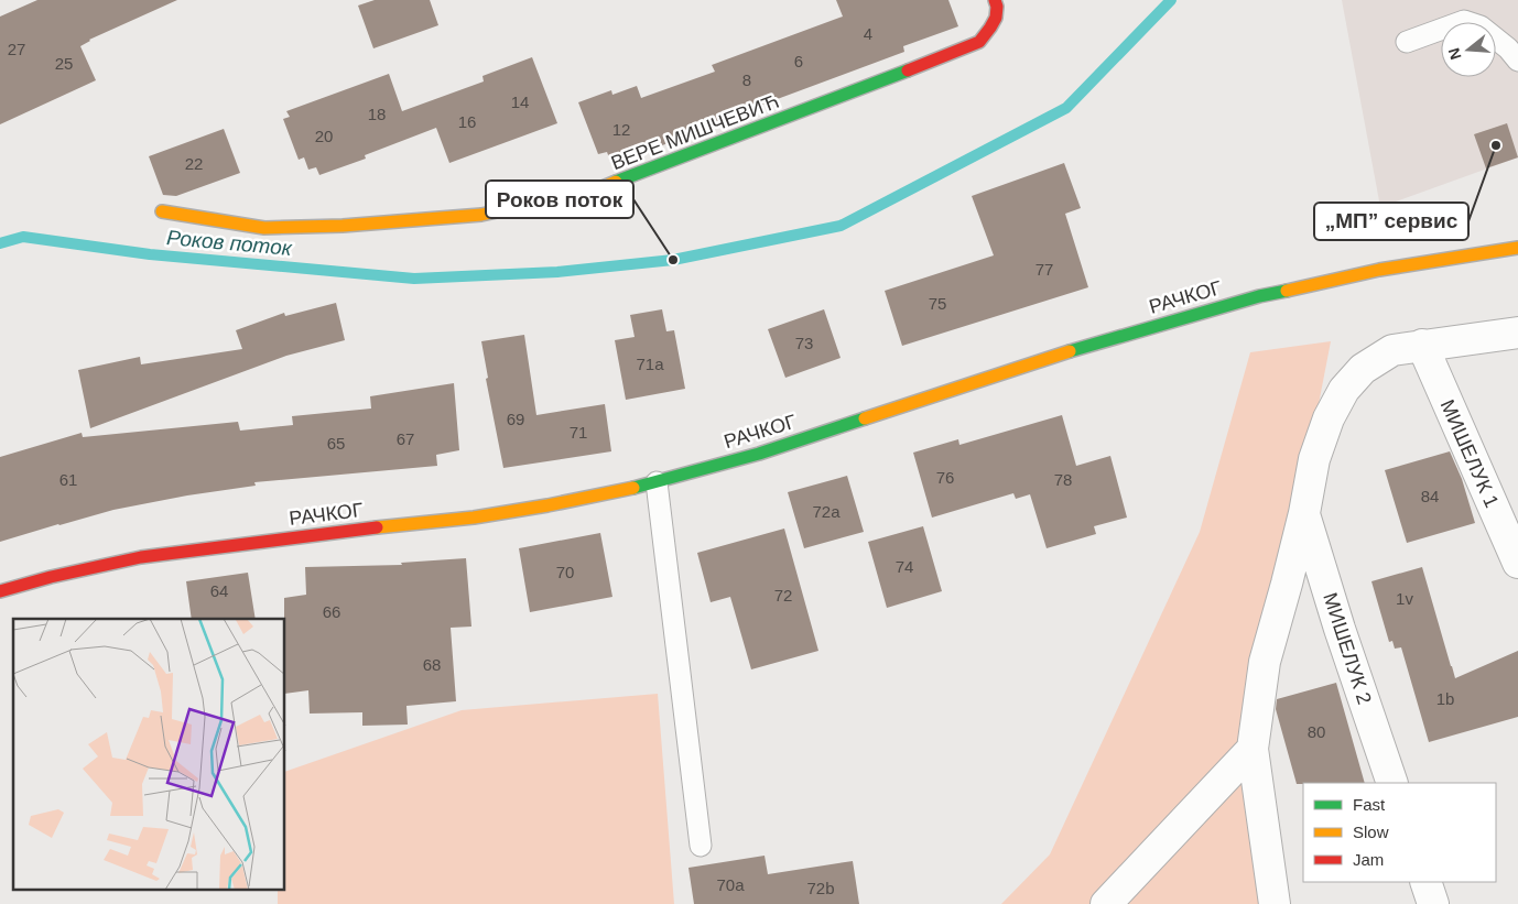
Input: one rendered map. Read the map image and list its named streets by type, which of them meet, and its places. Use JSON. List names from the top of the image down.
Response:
{
  "streets": {
    "main road": ["ВЕРЕ МИШЧЕВИЋ", "РАЧКОГ"],
    "street": ["МИШЕЛУК 1", "МИШЕЛУК 2"]
  },
  "water": ["Роков поток"],
  "places": ["„МП” сервис", "Роков поток"],
  "house_numbers": [
    "4",
    "27",
    "6",
    "25",
    "8",
    "14",
    "18",
    "16",
    "12",
    "20",
    "22",
    "77",
    "75",
    "73",
    "71a",
    "69",
    "71",
    "67",
    "65",
    "76",
    "61",
    "78",
    "84",
    "72a",
    "74",
    "70",
    "64",
    "72",
    "1v",
    "66",
    "68",
    "1b",
    "80",
    "70a",
    "72b"
  ],
  "legend": ["Fast", "Slow", "Jam"],
  "north": "left"
}
